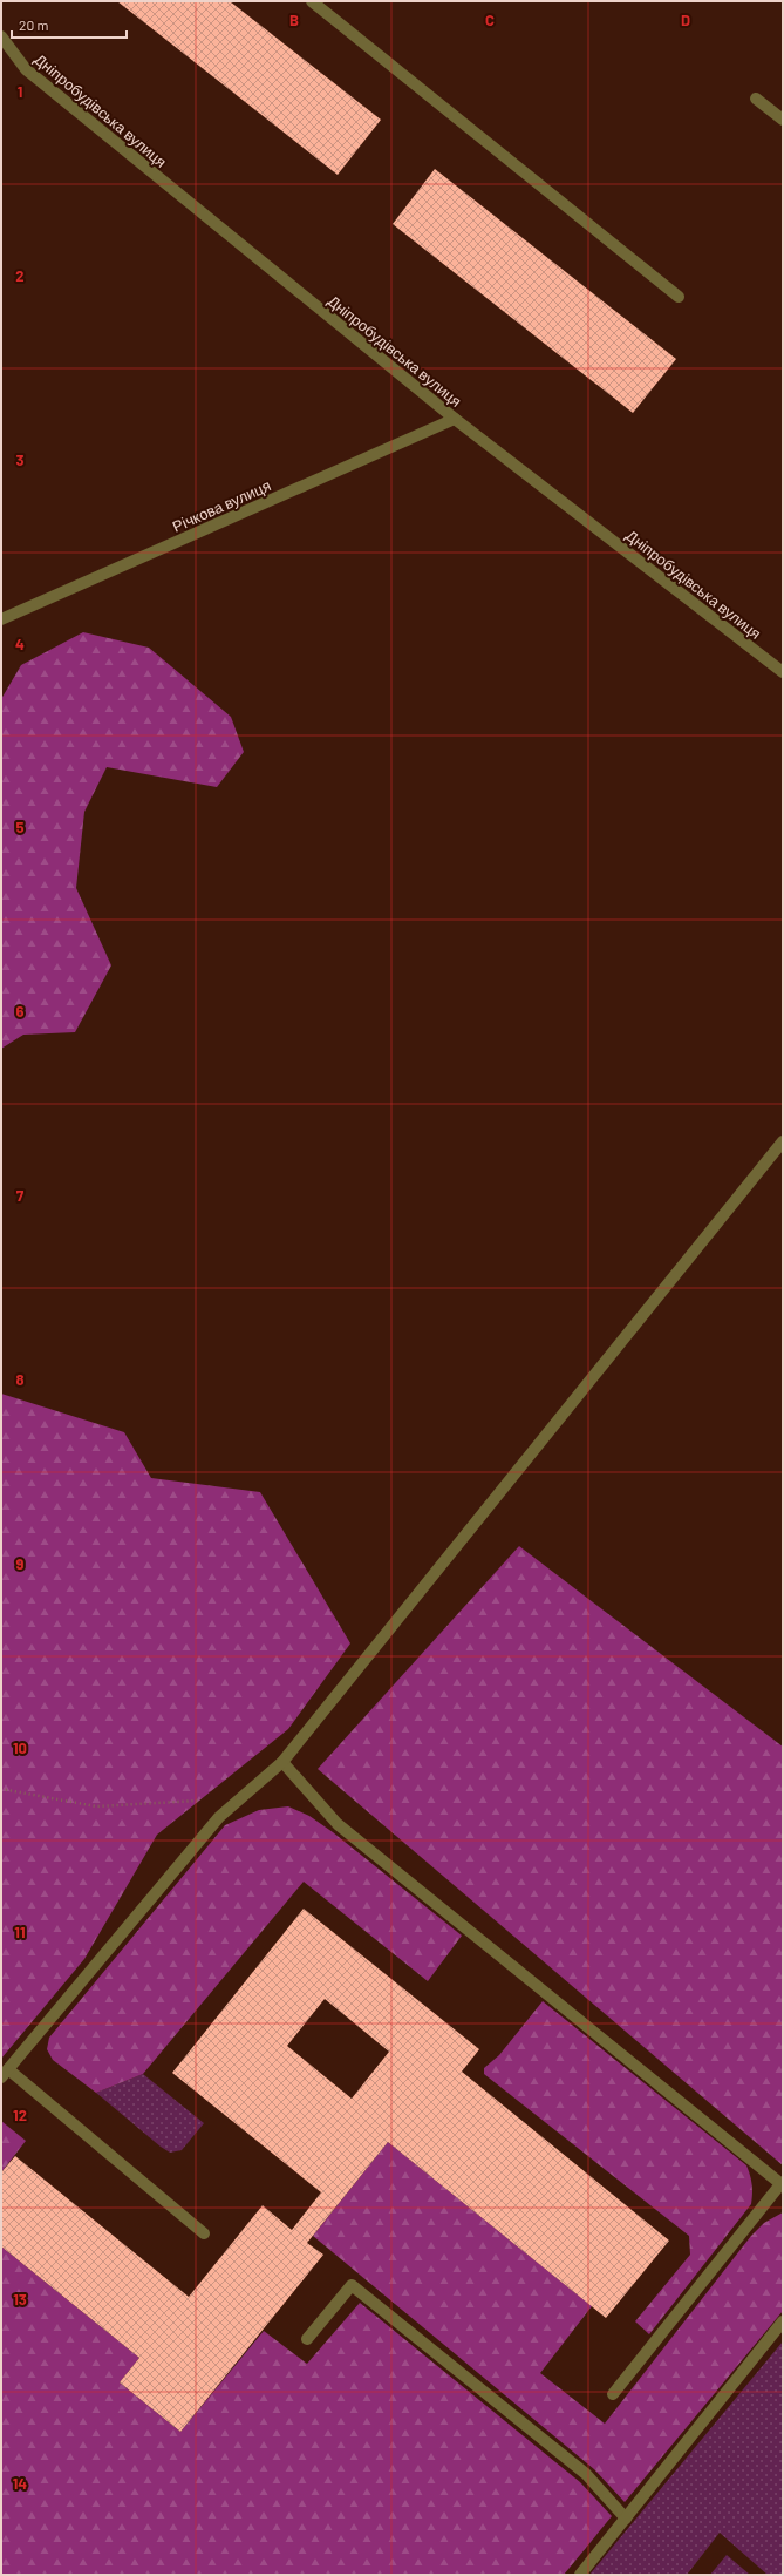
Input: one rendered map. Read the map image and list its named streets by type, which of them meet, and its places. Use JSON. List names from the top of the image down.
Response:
{
  "streets": {
    "street": ["Дніпробудівська вулиця", "Річкова вулиця"]
  },
  "crossings": [
    ["Дніпробудівська вулиця", "Річкова вулиця"]
  ],
  "scale_bar": "20 m",
  "grid": {
    "columns": ["B", "C", "D"],
    "rows": [
      "1",
      "2",
      "3",
      "4",
      "5",
      "6",
      "7",
      "8",
      "9",
      "10",
      "11",
      "12",
      "13",
      "14"
    ]
  }
}
